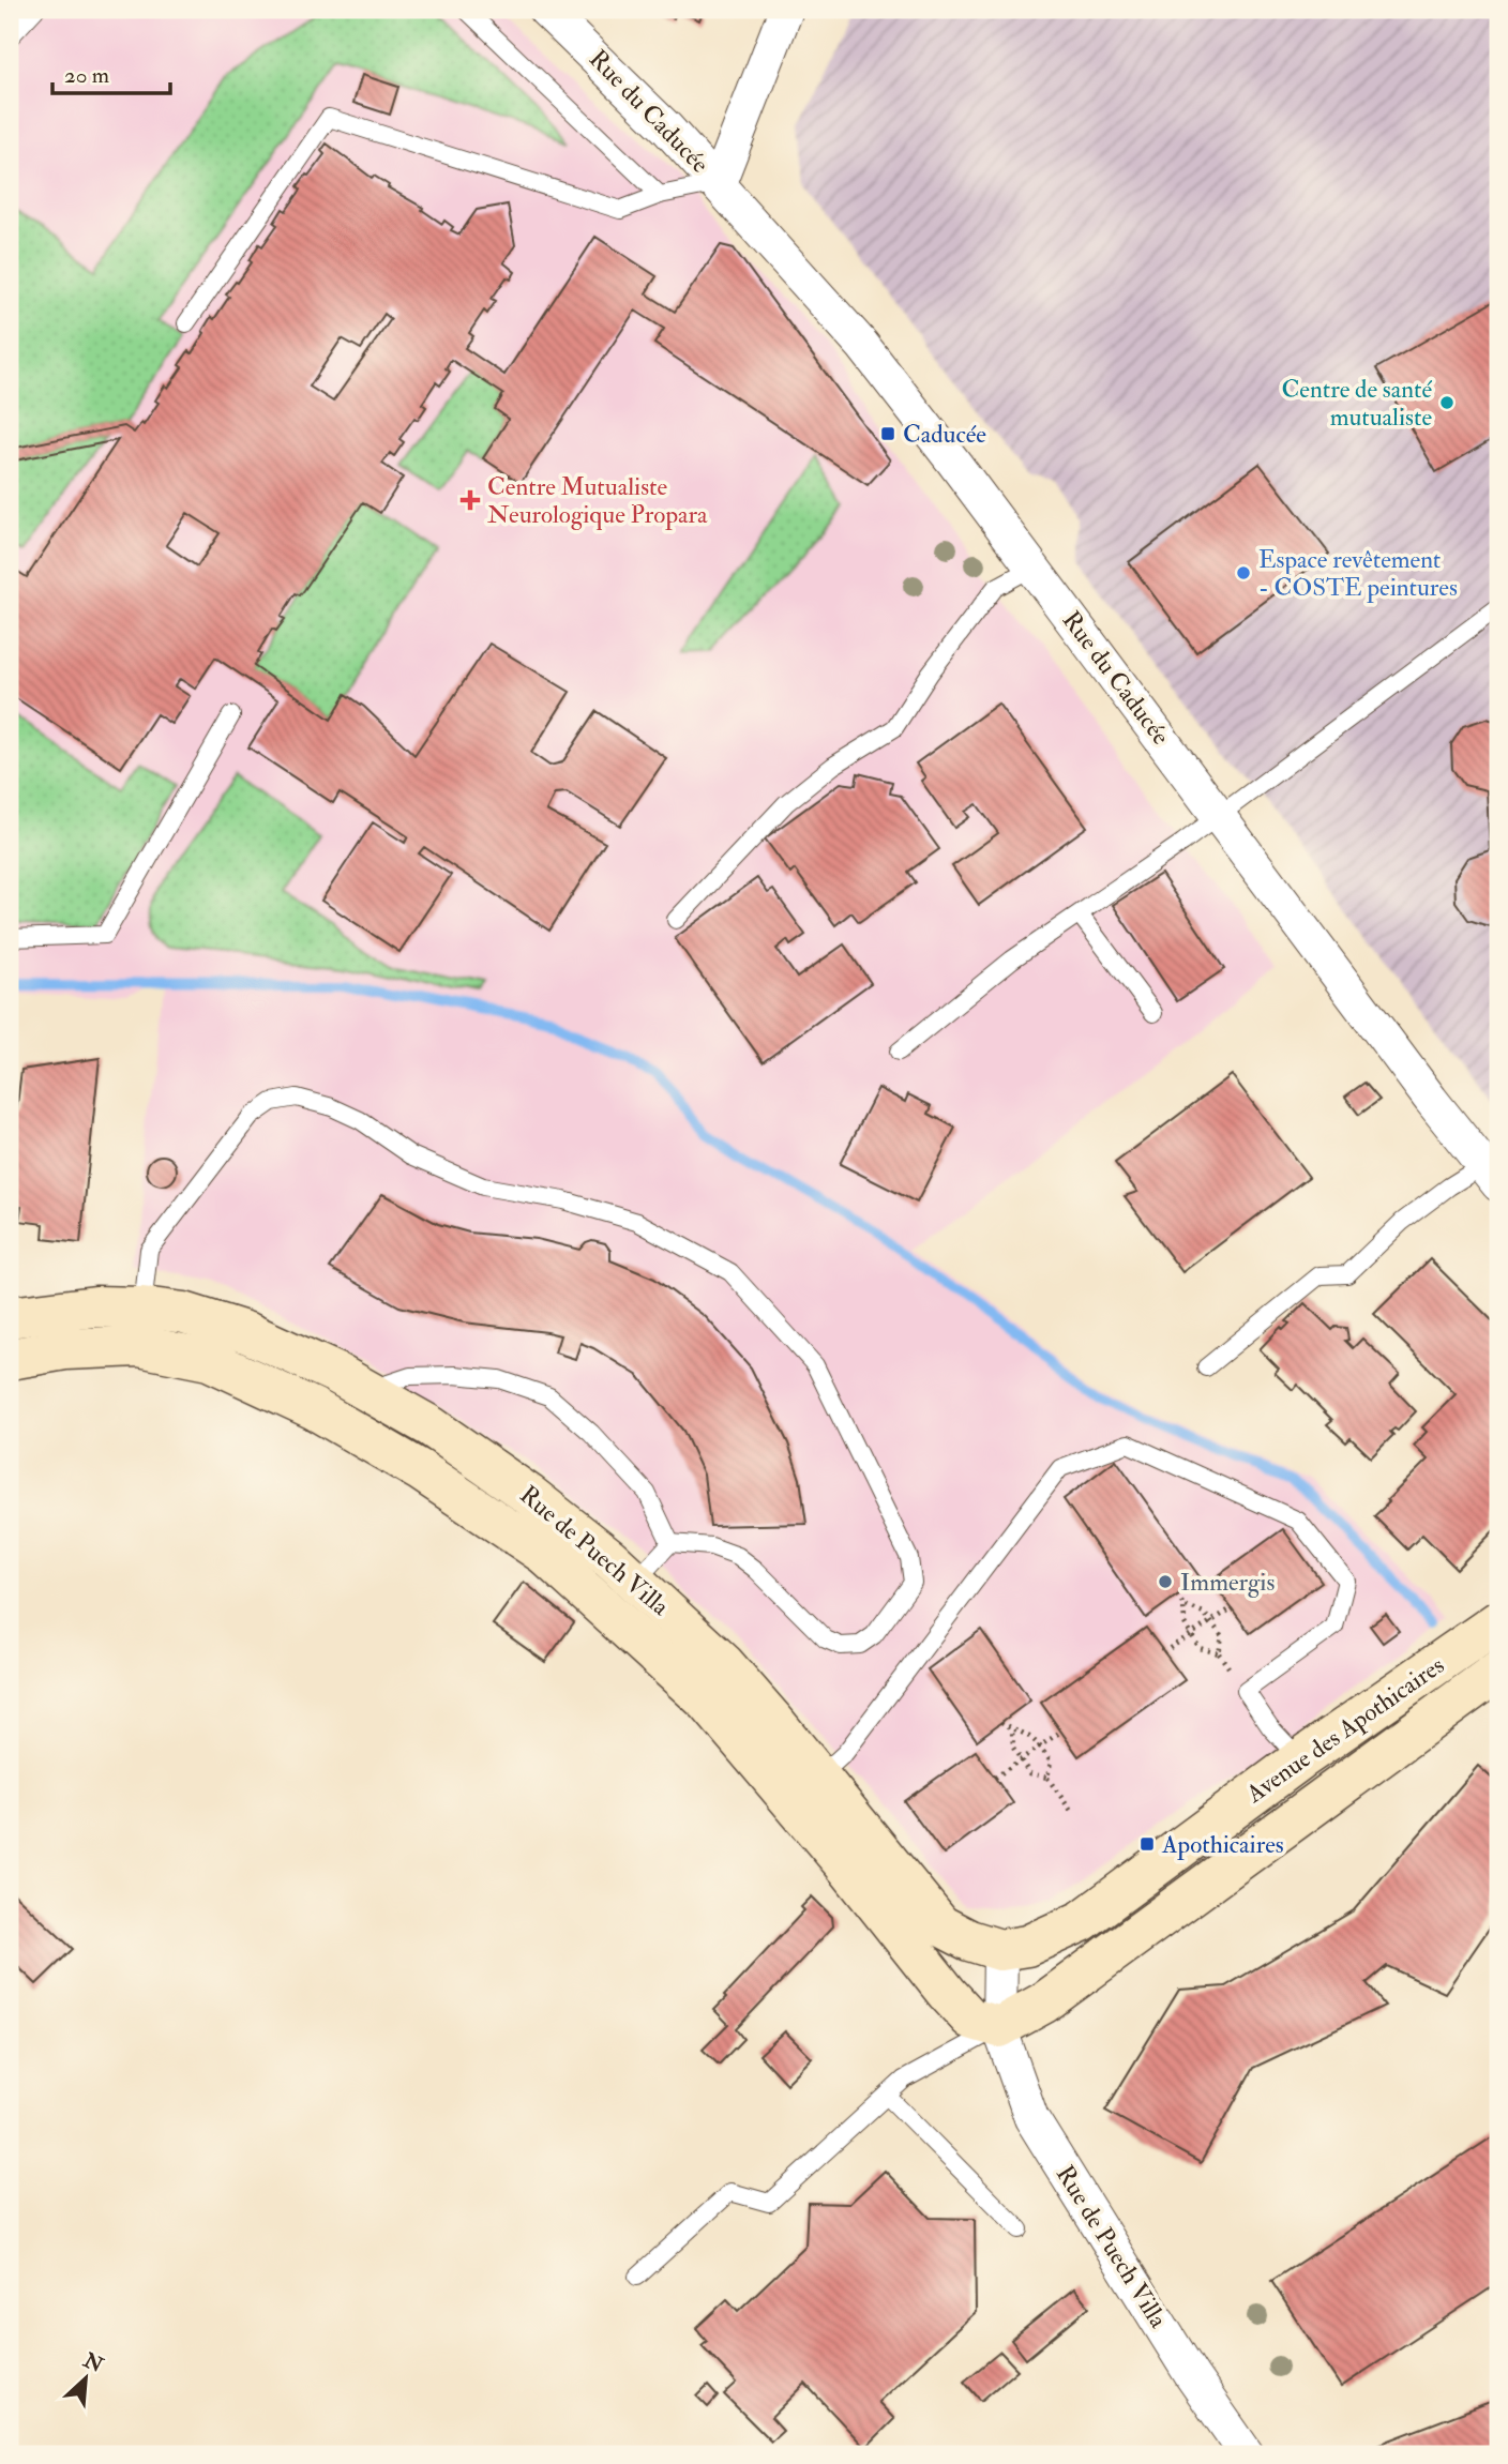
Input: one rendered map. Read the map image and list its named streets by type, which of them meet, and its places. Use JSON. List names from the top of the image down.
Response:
{
  "streets": {
    "main road": ["Rue de Puech Villa", "Avenue des Apothicaires"],
    "street": ["Rue du Caducée"]
  },
  "crossings": [
    ["Rue de Puech Villa", "Avenue des Apothicaires"]
  ],
  "places": {
    "other": ["Centre de santé mutualiste", "Espace revêtement - COSTE peintures", "Immergis"],
    "transit": ["Caducée", "Apothicaires"],
    "health": ["Centre Mutualiste Neurologique Propara"]
  },
  "scale_bar": "20 m",
  "north": "top right"
}
